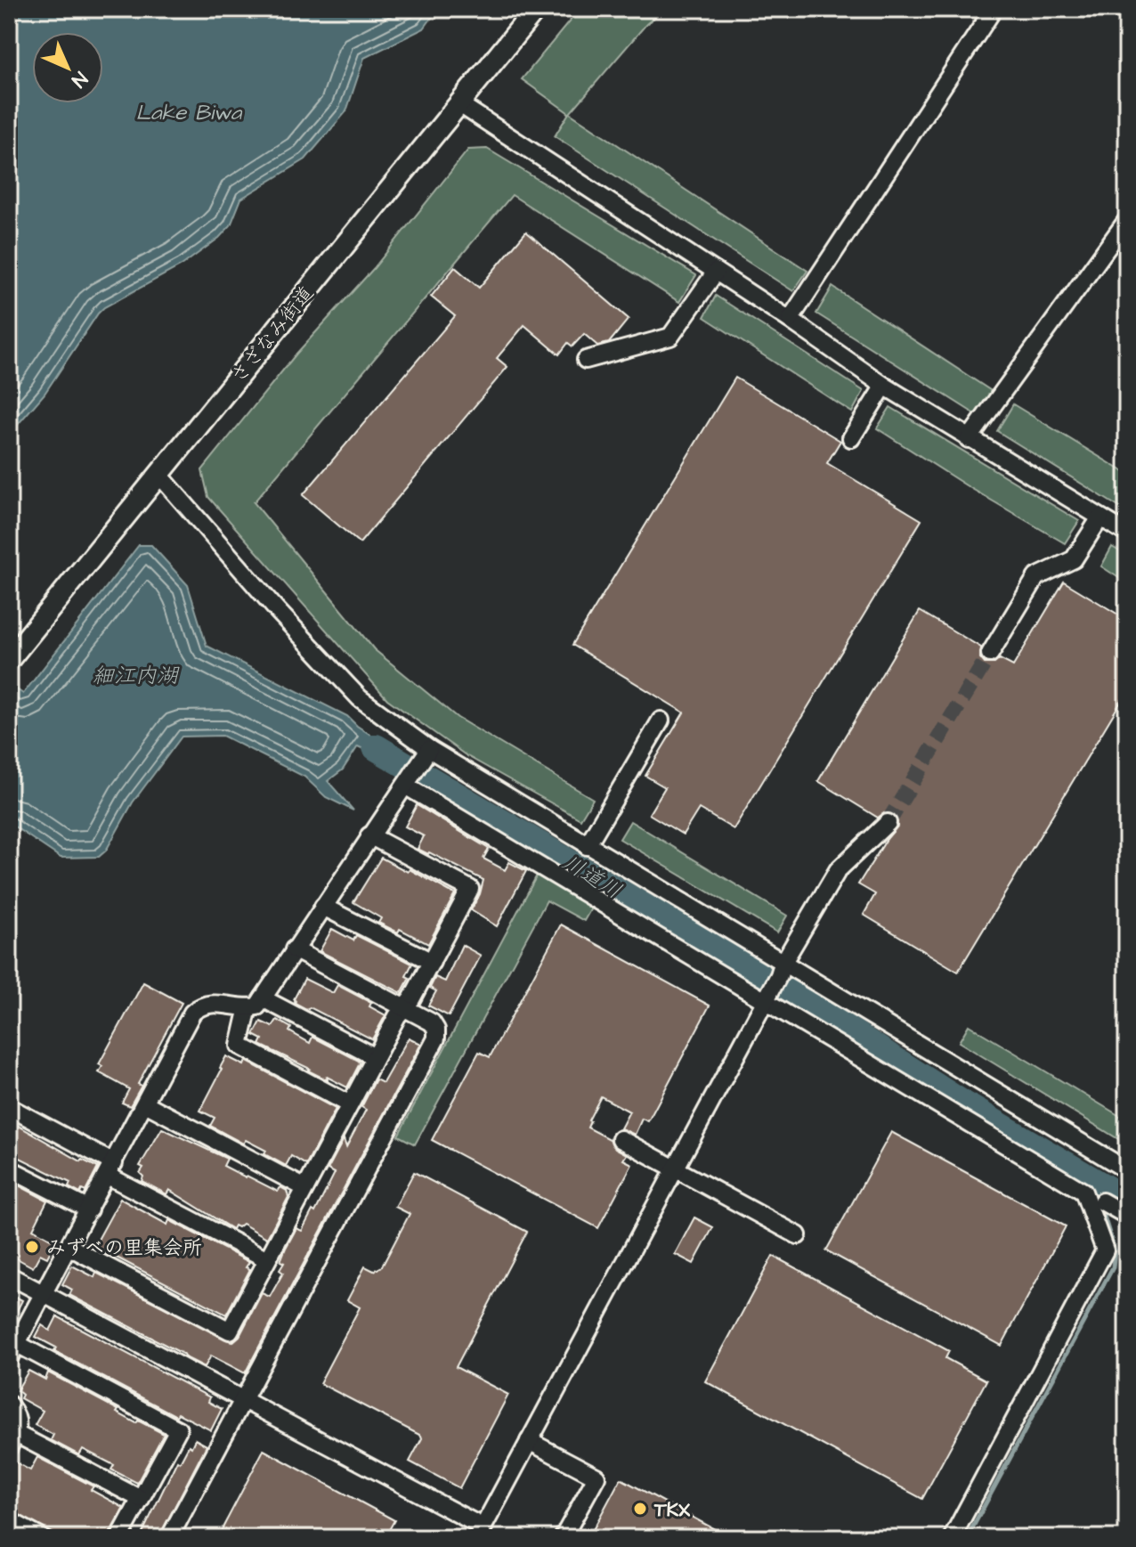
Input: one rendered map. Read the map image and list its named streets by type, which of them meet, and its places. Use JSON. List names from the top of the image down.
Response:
{
  "streets": {
    "main road": ["さざなみ街道"]
  },
  "water": ["Lake Biwa", "細江内湖", "川道川"],
  "places": ["みずべの里集会所", "TKX"],
  "north": "bottom right"
}
